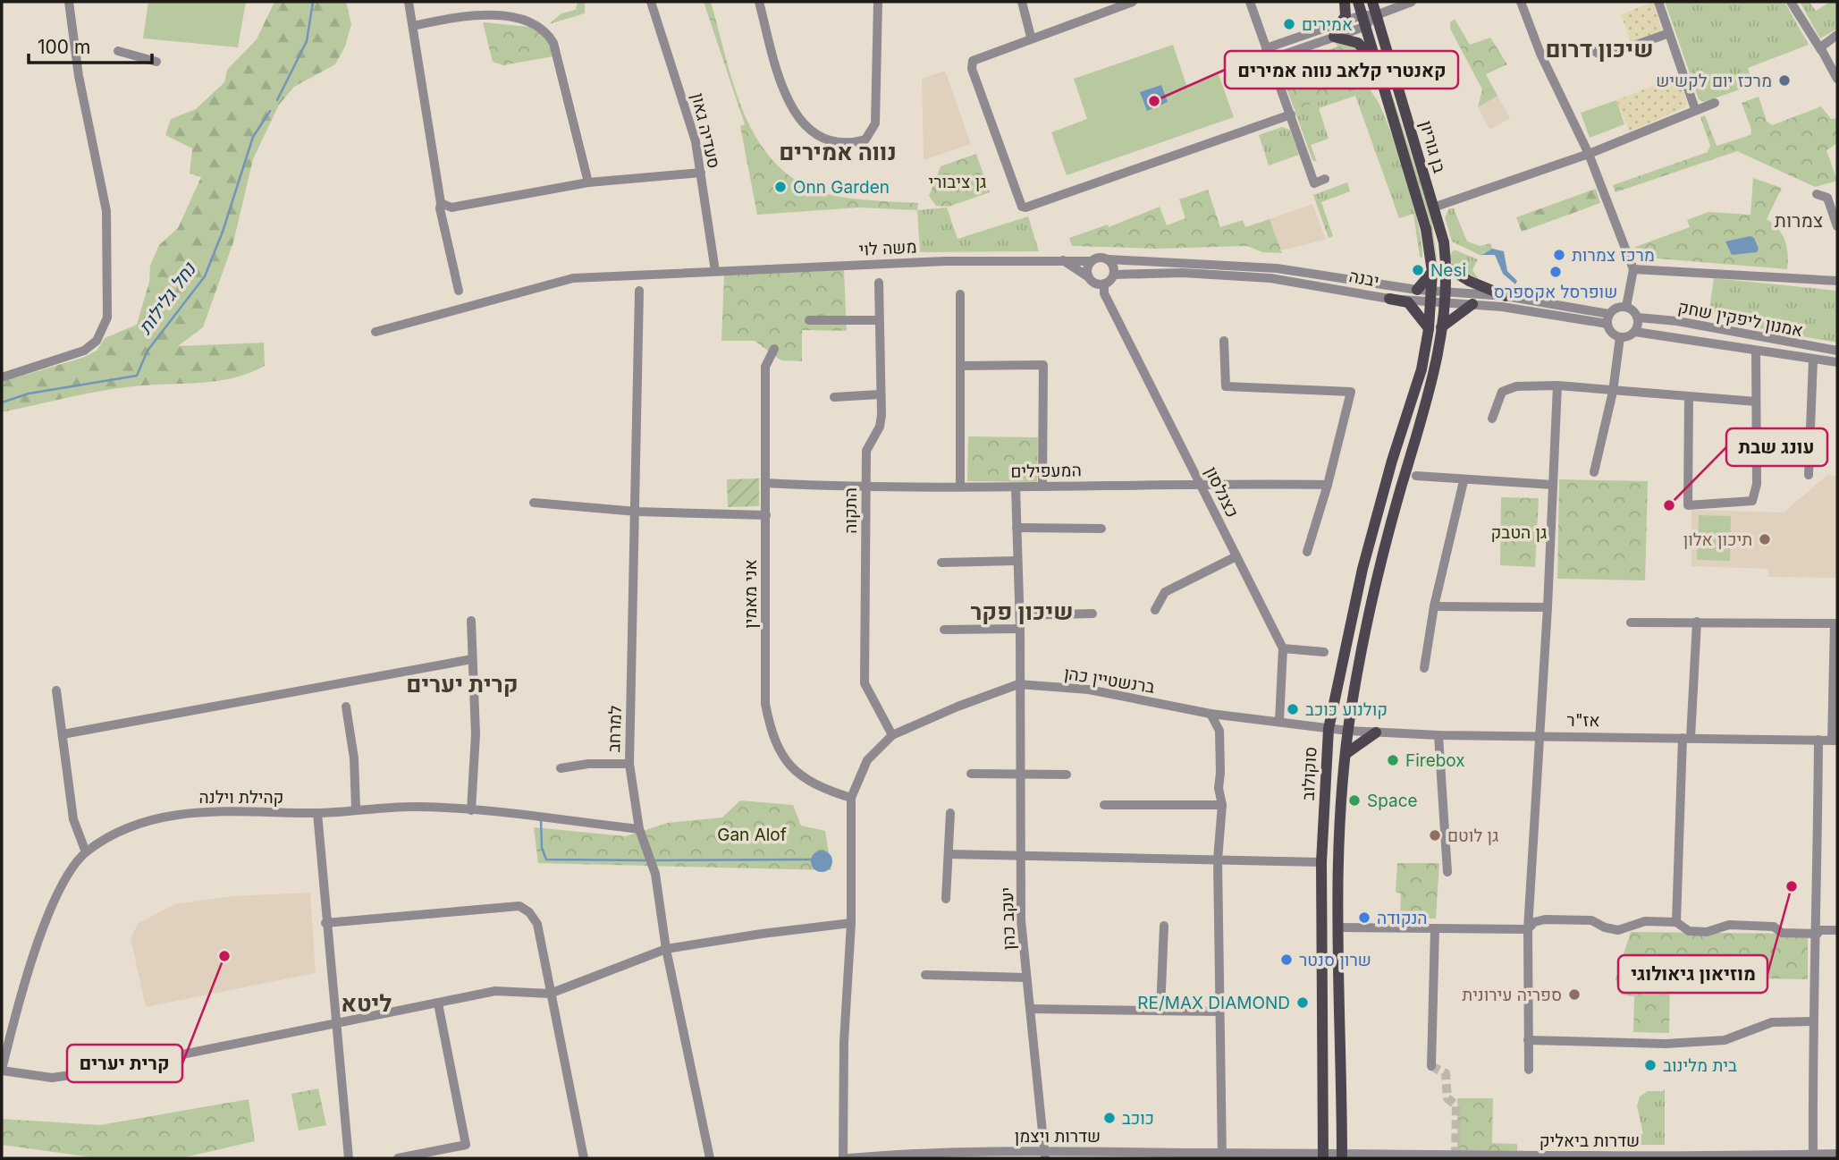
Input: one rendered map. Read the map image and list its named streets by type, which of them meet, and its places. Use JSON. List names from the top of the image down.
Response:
{
  "streets": {
    "main road": ["בן גוריון", "סוקולוב"],
    "street": [
      "סעדיה גאון",
      "משה לוי",
      "יבנה",
      "אמנון ליפקין שחק",
      "המעפילים",
      "כצנלסון",
      "התקוה",
      "אני מאמין",
      "ברנשטיין כהן",
      "אז\"ר",
      "למרחב",
      "קהילת וילנה",
      "יעקב כהן",
      "שדרות ויצמן",
      "שדרות ביאליק"
    ]
  },
  "crossings": [
    ["סעדיה גאון", "משה לוי"],
    ["בן גוריון", "יבנה"],
    ["בן גוריון", "סוקולוב"],
    ["משה לוי", "יבנה"],
    ["משה לוי", "כצנלסון"],
    ["יבנה", "אמנון ליפקין שחק"],
    ["יבנה", "כצנלסון"],
    ["יבנה", "סוקולוב"],
    ["המעפילים", "כצנלסון"],
    ["המעפילים", "התקוה"],
    ["המעפילים", "אני מאמין"],
    ["המעפילים", "יעקב כהן"],
    ["כצנלסון", "ברנשטיין כהן"],
    ["התקוה", "ברנשטיין כהן"],
    ["ברנשטיין כהן", "אז\"ר"],
    ["ברנשטיין כהן", "סוקולוב"],
    ["ברנשטיין כהן", "יעקב כהן"],
    ["אז\"ר", "סוקולוב"],
    ["למרחב", "קהילת וילנה"],
    ["סוקולוב", "שדרות ויצמן"],
    ["סוקולוב", "שדרות ביאליק"],
    ["יעקב כהן", "שדרות ויצמן"],
    ["שדרות ויצמן", "שדרות ביאליק"]
  ],
  "districts": [
    "שיכון דרום",
    "נווה אמירים",
    "צמרות",
    "שיכון פקר",
    "קרית יערים",
    "ליטא"
  ],
  "water": ["נחל גלילות"],
  "parks": ["גן ציבורי", "גן הטבק", "Gan Alof"],
  "places": [
    "אמירים",
    "מרכז יום לקשיש",
    "קאנטרי קלאב נווה אמירים",
    "Onn Garden",
    "מרכז צמרות",
    "Nesi",
    "שופרסל אקספרס",
    "עונג שבת",
    "תיכון אלון",
    "קולנוע כוכב",
    "Firebox",
    "Space",
    "גן לוטם",
    "מוזיאון גיאולוגי",
    "הנקודה",
    "קרית יערים",
    "שרון סנטר",
    "ספריה עירונית",
    "RE/MAX DIAMOND",
    "בית מלינוב",
    "כוכב"
  ],
  "scale_bar": "100 m"
}
